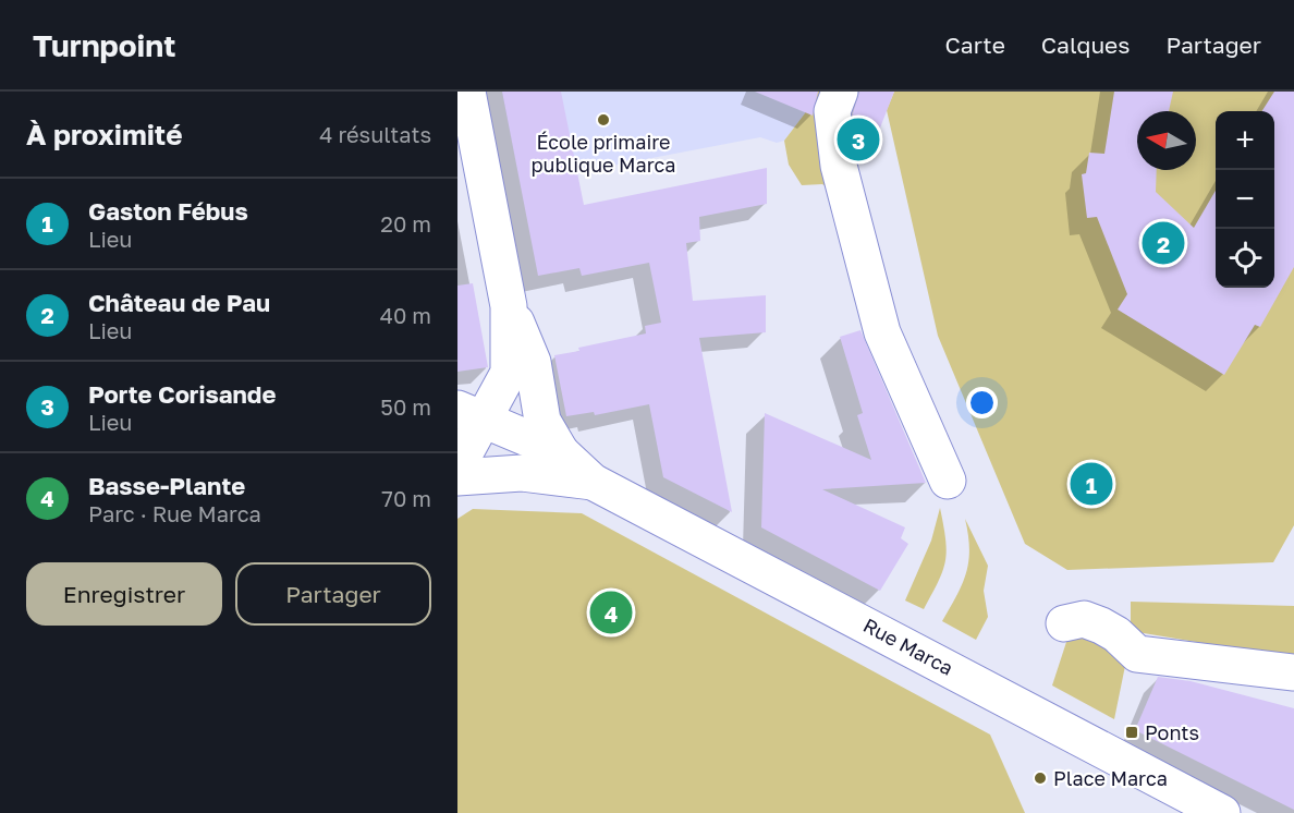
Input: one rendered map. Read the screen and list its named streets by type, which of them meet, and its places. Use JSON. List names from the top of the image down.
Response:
{
  "streets": {
    "street": ["Rue Marca"]
  },
  "places": {
    "other": ["École primaire publique Marca", "Place Marca"],
    "transit": ["Ponts"]
  },
  "north": "left",
  "page": {
    "header": "Turnpoint",
    "nav": ["Carte", "Calques", "Partager"],
    "heading": ["À proximité", "4 résultats"],
    "map_buttons": ["+", "−"],
    "pins": [
      "3",
      "2",
      "1",
      "4"
    ],
    "list": [
      {
        "mark": "1",
        "name": "Gaston Fébus",
        "note": "Lieu",
        "value": "20 m"
      },
      {
        "mark": "2",
        "name": "Château de Pau",
        "note": "Lieu",
        "value": "40 m"
      },
      {
        "mark": "3",
        "name": "Porte Corisande",
        "note": "Lieu",
        "value": "50 m"
      },
      {
        "mark": "4",
        "name": "Basse-Plante",
        "note": "Parc · Rue Marca",
        "value": "70 m"
      }
    ],
    "buttons": ["Enregistrer", "Partager"]
  }
}
